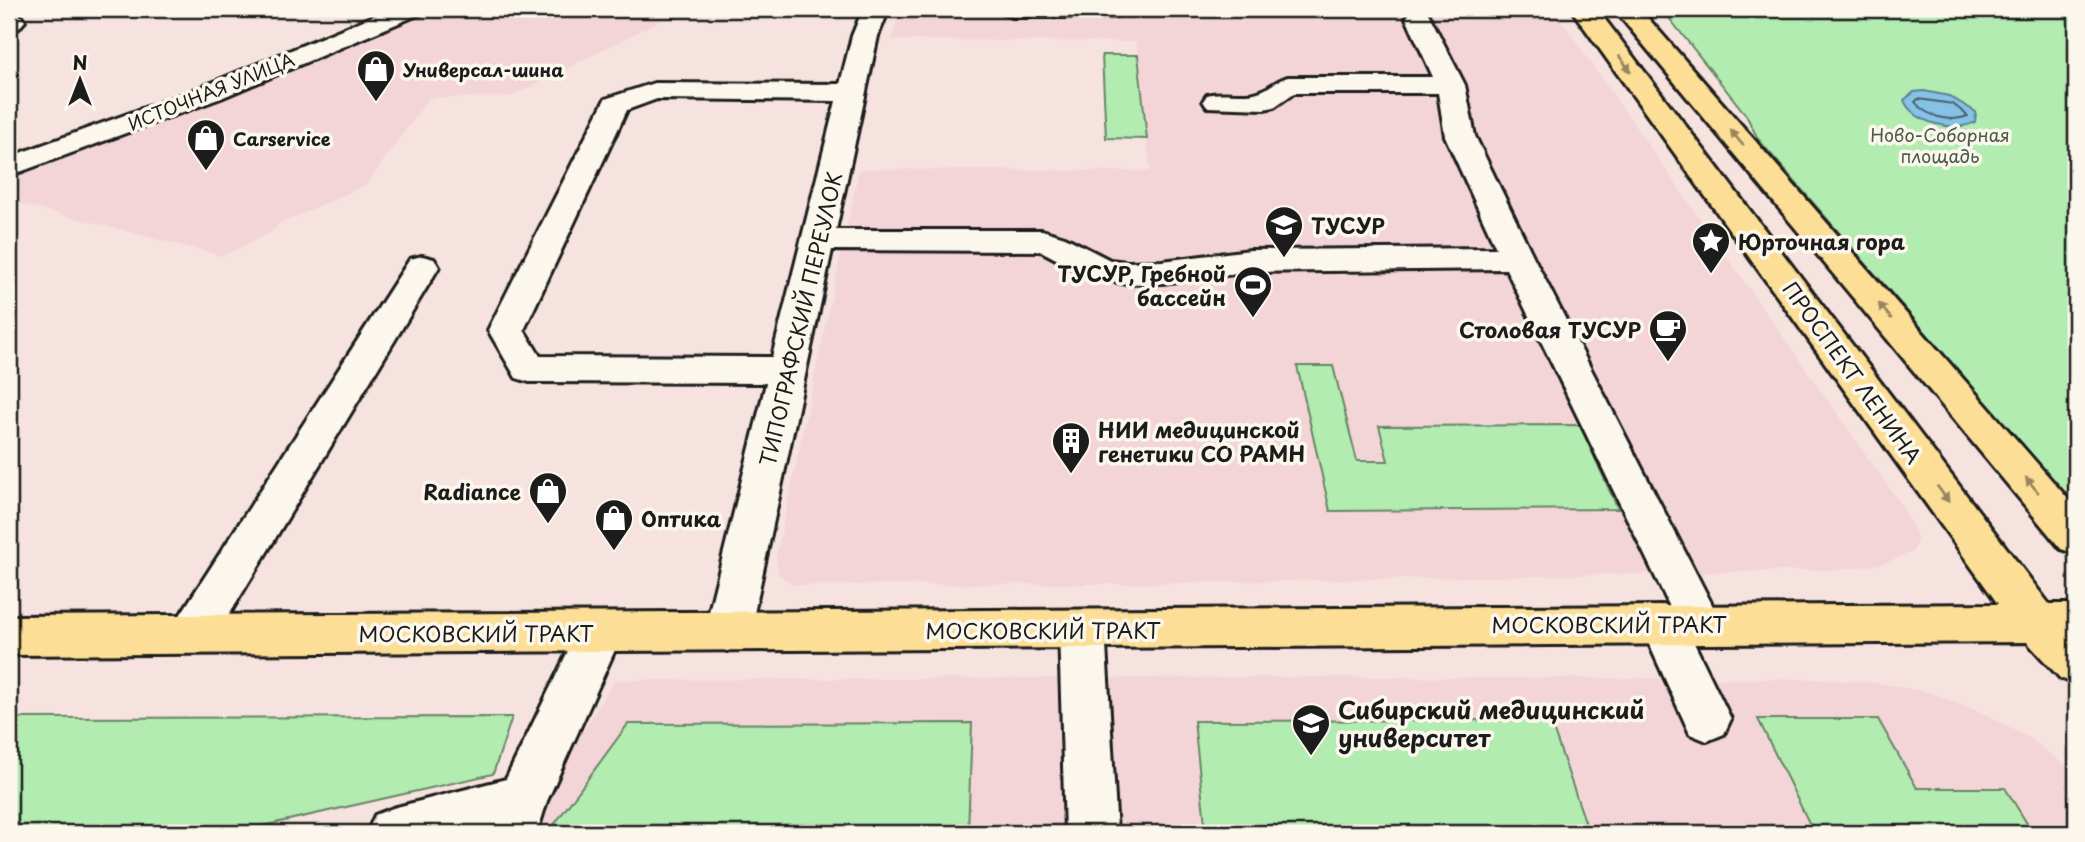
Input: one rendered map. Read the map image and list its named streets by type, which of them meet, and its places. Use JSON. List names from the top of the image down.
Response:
{
  "streets": {
    "main road": ["ПРОСПЕКТ ЛЕНИНА", "МОСКОВСКИЙ ТРАКТ"],
    "street": ["ИСТОЧНАЯ УЛИЦА", "ТИПОГРАФСКИЙ ПЕРЕУЛОК"]
  },
  "crossings": [
    ["ТИПОГРАФСКИЙ ПЕРЕУЛОК", "МОСКОВСКИЙ ТРАКТ"],
    ["ПРОСПЕКТ ЛЕНИНА", "МОСКОВСКИЙ ТРАКТ"]
  ],
  "parks": ["Ново-Соборная площадь"],
  "places": {
    "shop": [
      "Универсал-шина",
      "Carservice",
      "Radiance",
      "Оптика"
    ],
    "school or university": ["ТУСУР", "Сибирский медицинский университет"],
    "place": ["Юрточная гора"],
    "sports": ["ТУСУР, Гребной бассейн"],
    "cafe": ["Столовая ТУСУР"],
    "building": ["НИИ медицинской генетики СО РАМН"]
  },
  "north": "top"
}
